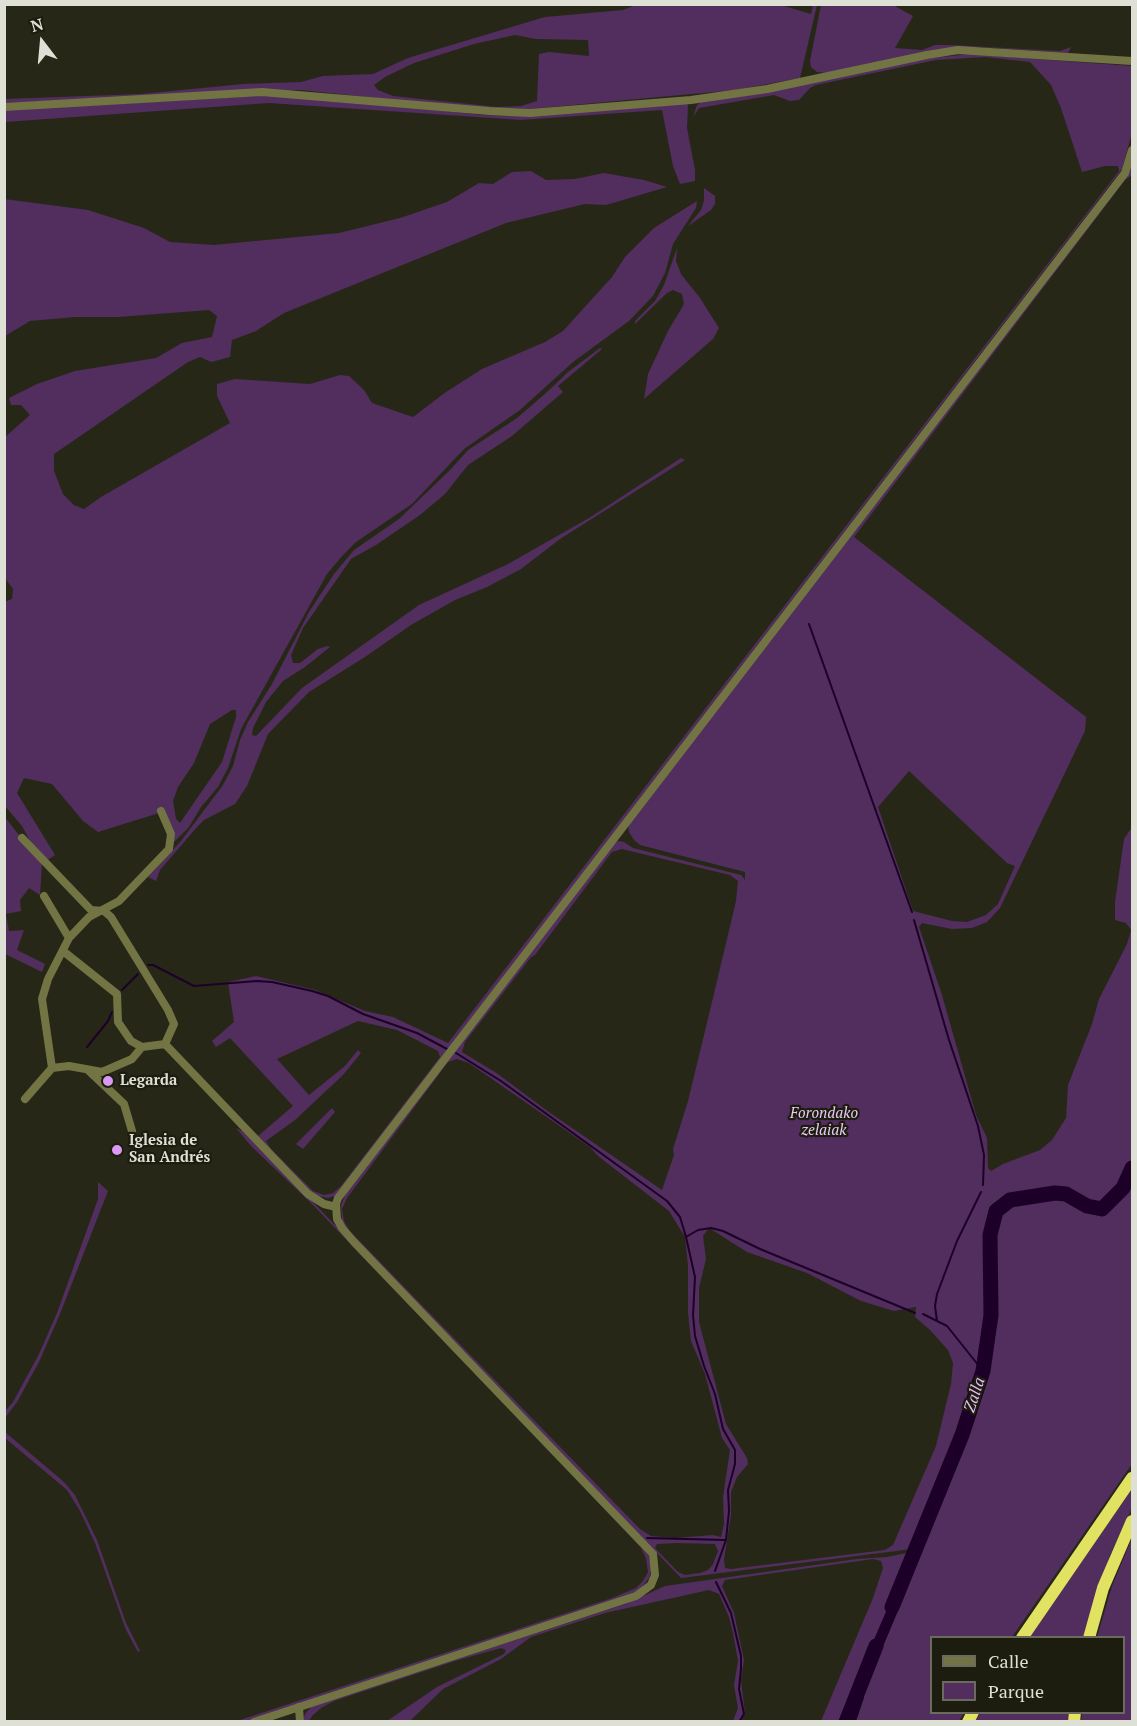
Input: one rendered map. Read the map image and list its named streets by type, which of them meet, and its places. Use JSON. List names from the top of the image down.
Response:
{
  "water": ["Zalla"],
  "parks": ["Forondako zelaiak"],
  "places": ["Legarda", "Iglesia de San Andrés"],
  "legend": ["Calle", "Parque"],
  "north": "top"
}
